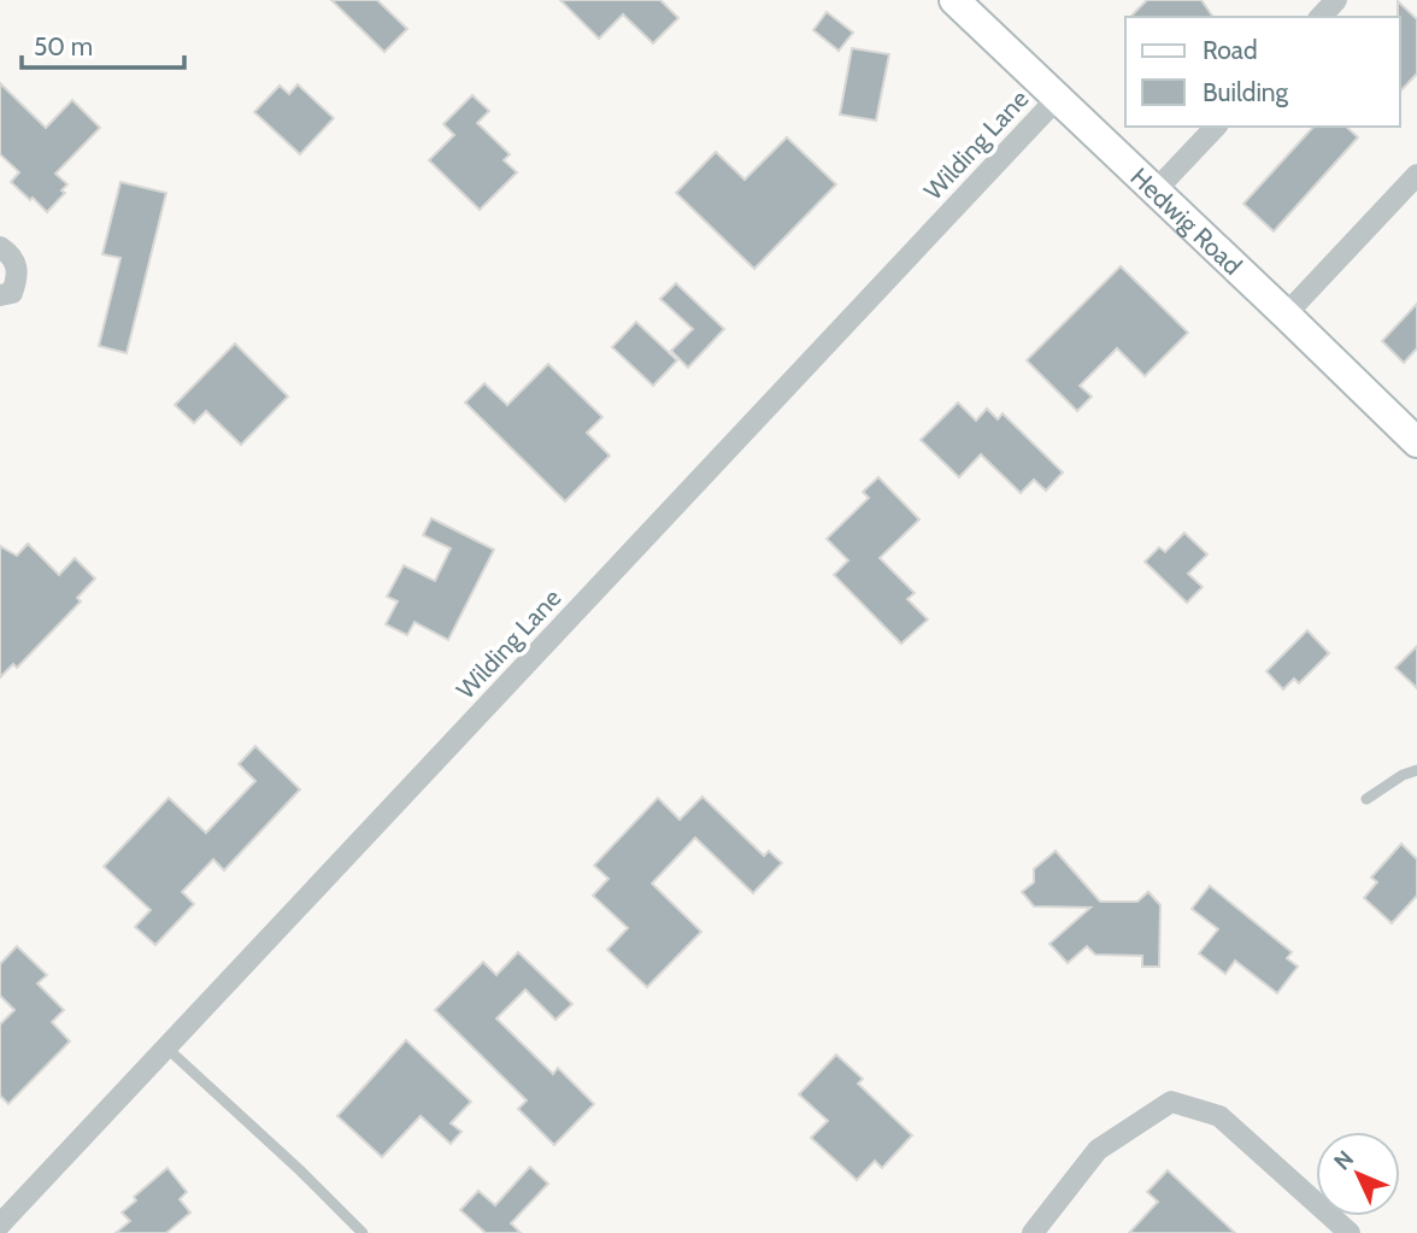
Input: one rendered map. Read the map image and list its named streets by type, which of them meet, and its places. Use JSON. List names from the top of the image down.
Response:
{
  "streets": {
    "street": ["Wilding Lane", "Hedwig Road"]
  },
  "crossings": [
    ["Wilding Lane", "Hedwig Road"]
  ],
  "legend": ["Road", "Building"],
  "scale_bar": "50 m",
  "north": "top left"
}
